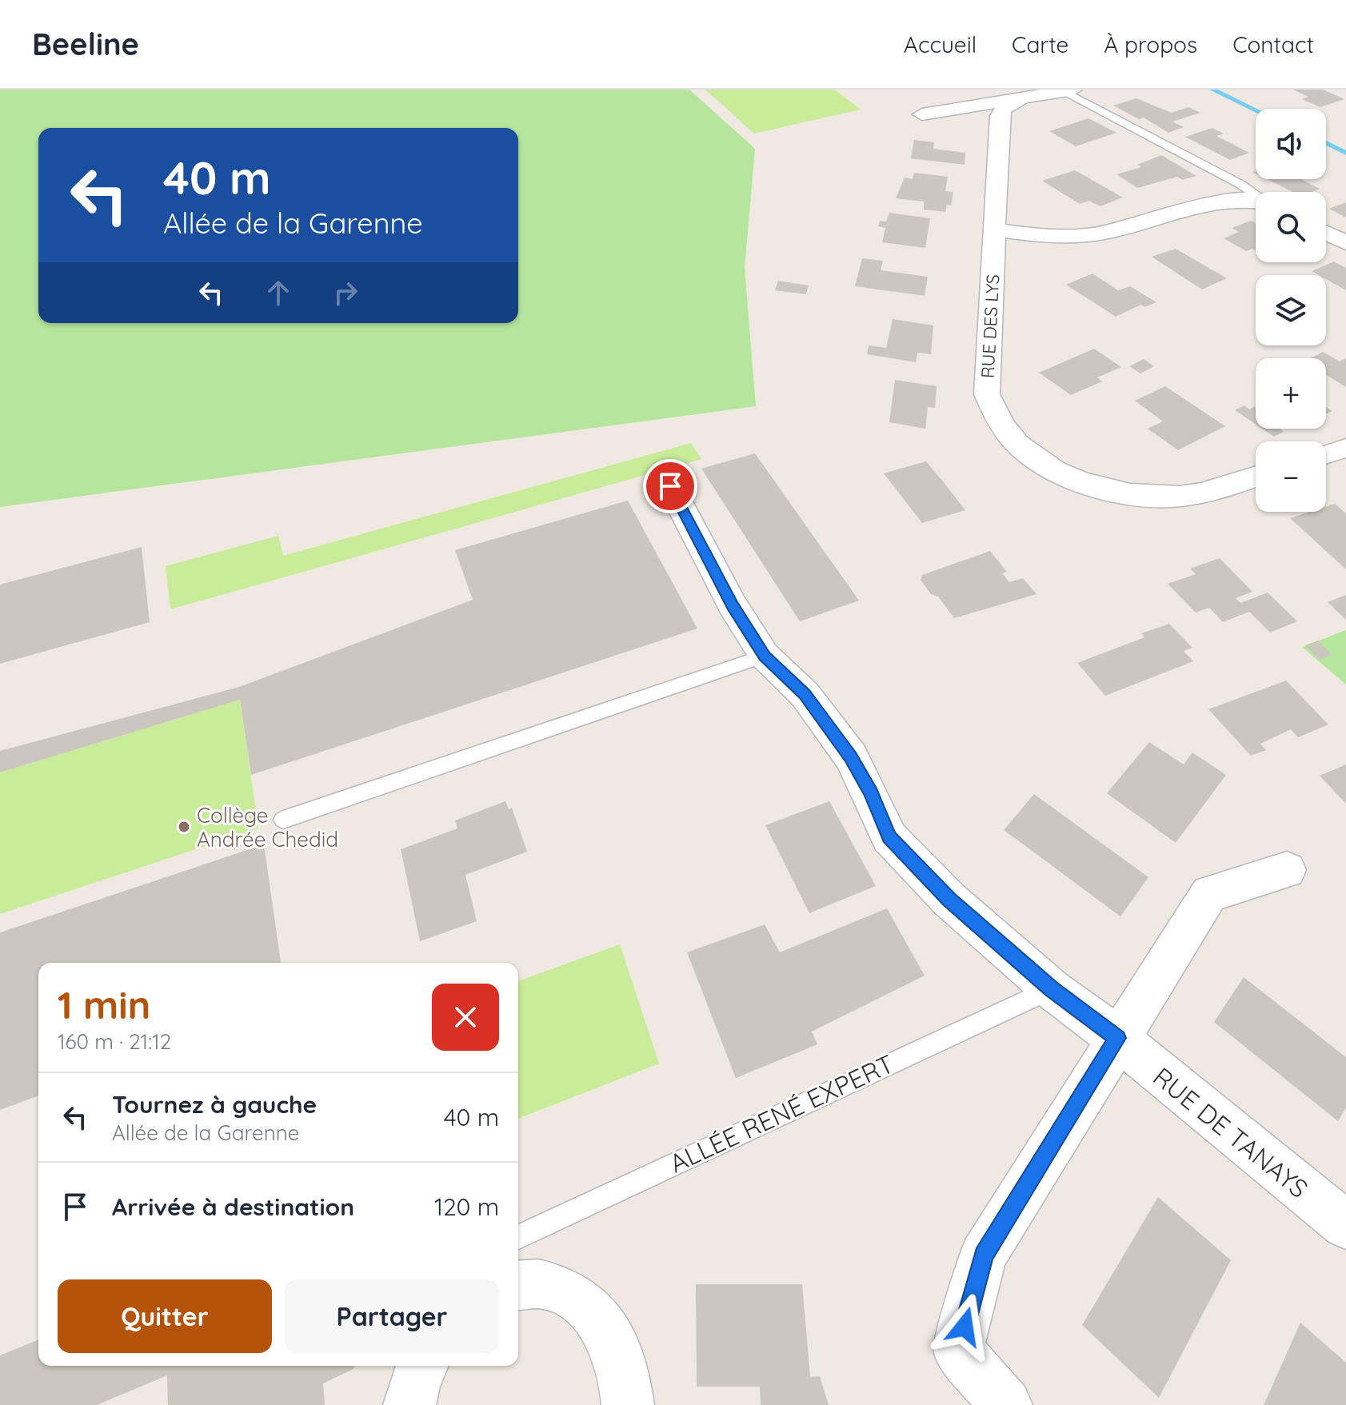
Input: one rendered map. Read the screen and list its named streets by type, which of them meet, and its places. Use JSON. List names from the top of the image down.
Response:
{
  "streets": {
    "street": ["RUE DES LYS", "RUE DE TANAYS"],
    "lane": ["ALLÉE RENÉ EXPERT"]
  },
  "crossings": [
    ["ALLÉE RENÉ EXPERT", "RUE DE TANAYS"]
  ],
  "places": ["Collège Andrée Chedid"],
  "page": {
    "header": "Beeline",
    "nav": [
      "Accueil",
      "Carte",
      "À propos",
      "Contact"
    ],
    "map_buttons": ["+", "−"],
    "turn": ["40 m", "Allée de la Garenne"],
    "heading": ["1 min", "160 m · 21:12"],
    "list": [
      {
        "name": "Tournez à gauche",
        "note": "Allée de la Garenne",
        "value": "40 m"
      },
      {
        "name": "Arrivée à destination",
        "value": "120 m"
      }
    ],
    "buttons": ["Quitter", "Partager"]
  }
}
